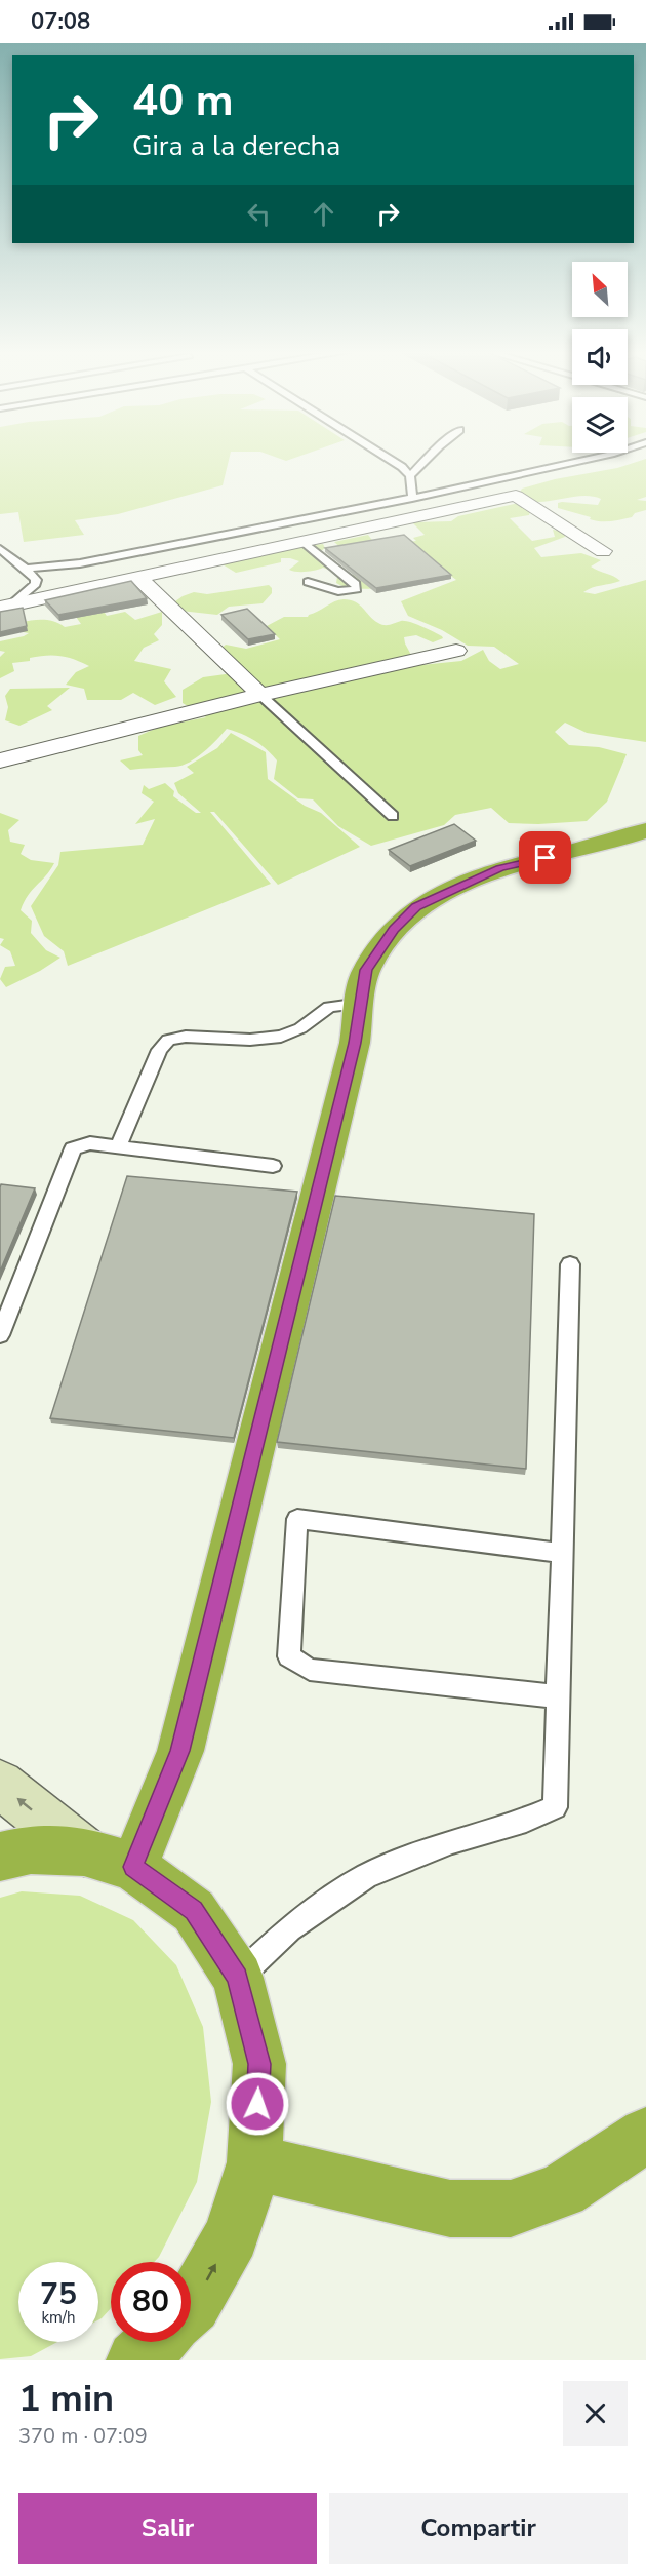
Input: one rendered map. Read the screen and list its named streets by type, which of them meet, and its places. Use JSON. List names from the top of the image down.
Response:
{
  "north": "top left",
  "page": {
    "status": "07:08",
    "turn": ["40 m", "Gira a la derecha"],
    "speed": "75 km/h",
    "limit": "80",
    "heading": ["1 min", "370 m · 07:09"],
    "buttons": ["Salir", "Compartir"]
  }
}
